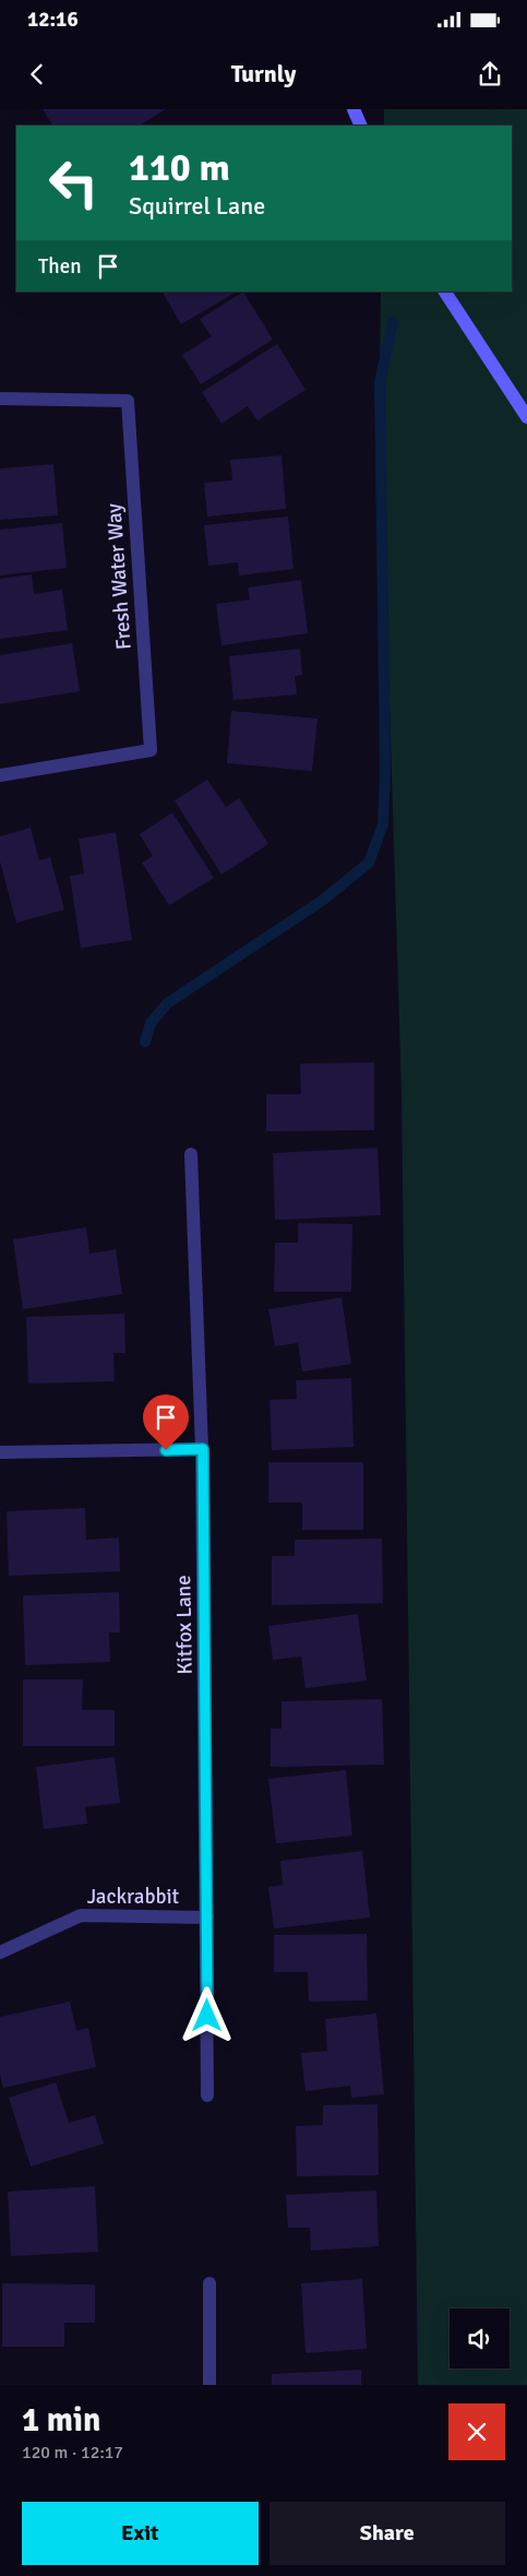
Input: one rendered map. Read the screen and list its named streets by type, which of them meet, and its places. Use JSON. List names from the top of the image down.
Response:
{
  "streets": {
    "street": ["Fresh Water Way", "Kitfox Lane", "Jackrabbit"]
  },
  "crossings": [
    ["Kitfox Lane", "Jackrabbit"]
  ],
  "page": {
    "status": "12:16",
    "header": "Turnly",
    "turn": ["110 m", "Squirrel Lane"],
    "then": "Then",
    "heading": ["1 min", "120 m · 12:17"],
    "buttons": ["Exit", "Share"]
  }
}
